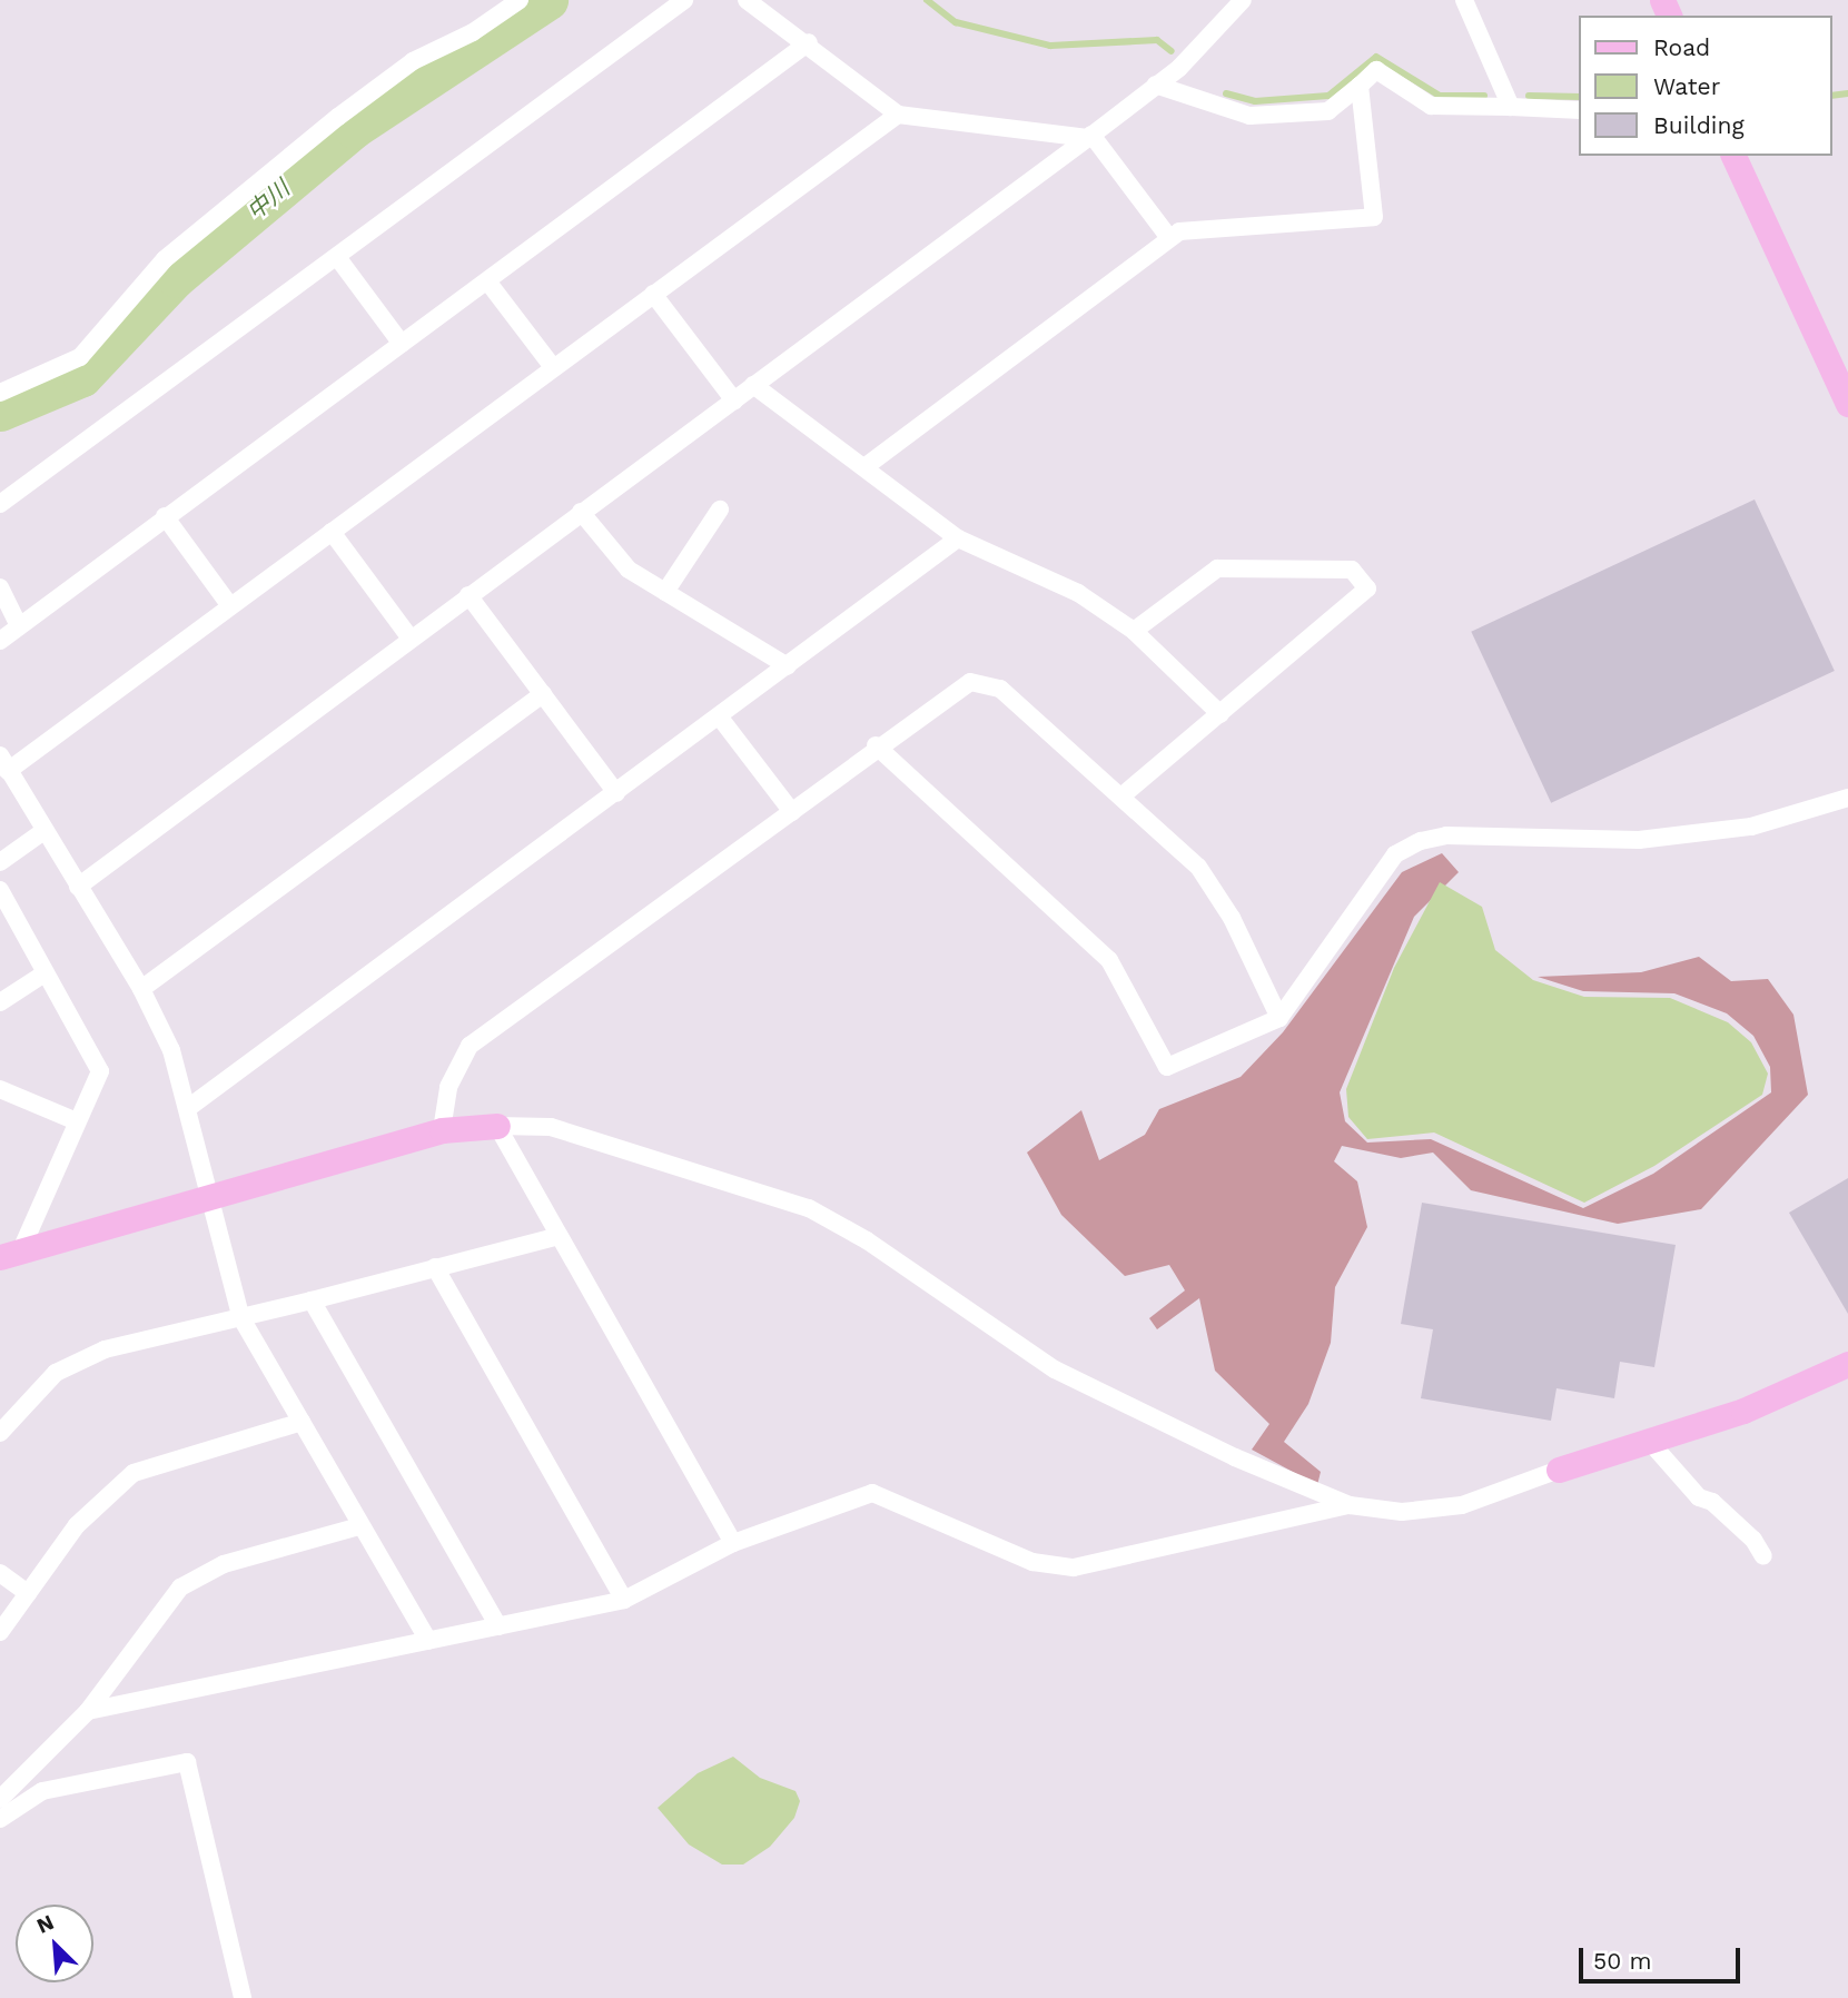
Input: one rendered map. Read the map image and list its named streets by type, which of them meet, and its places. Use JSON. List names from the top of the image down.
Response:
{
  "water": ["中川"],
  "legend": ["Road", "Water", "Building"],
  "scale_bar": "50 m",
  "north": "top left"
}
